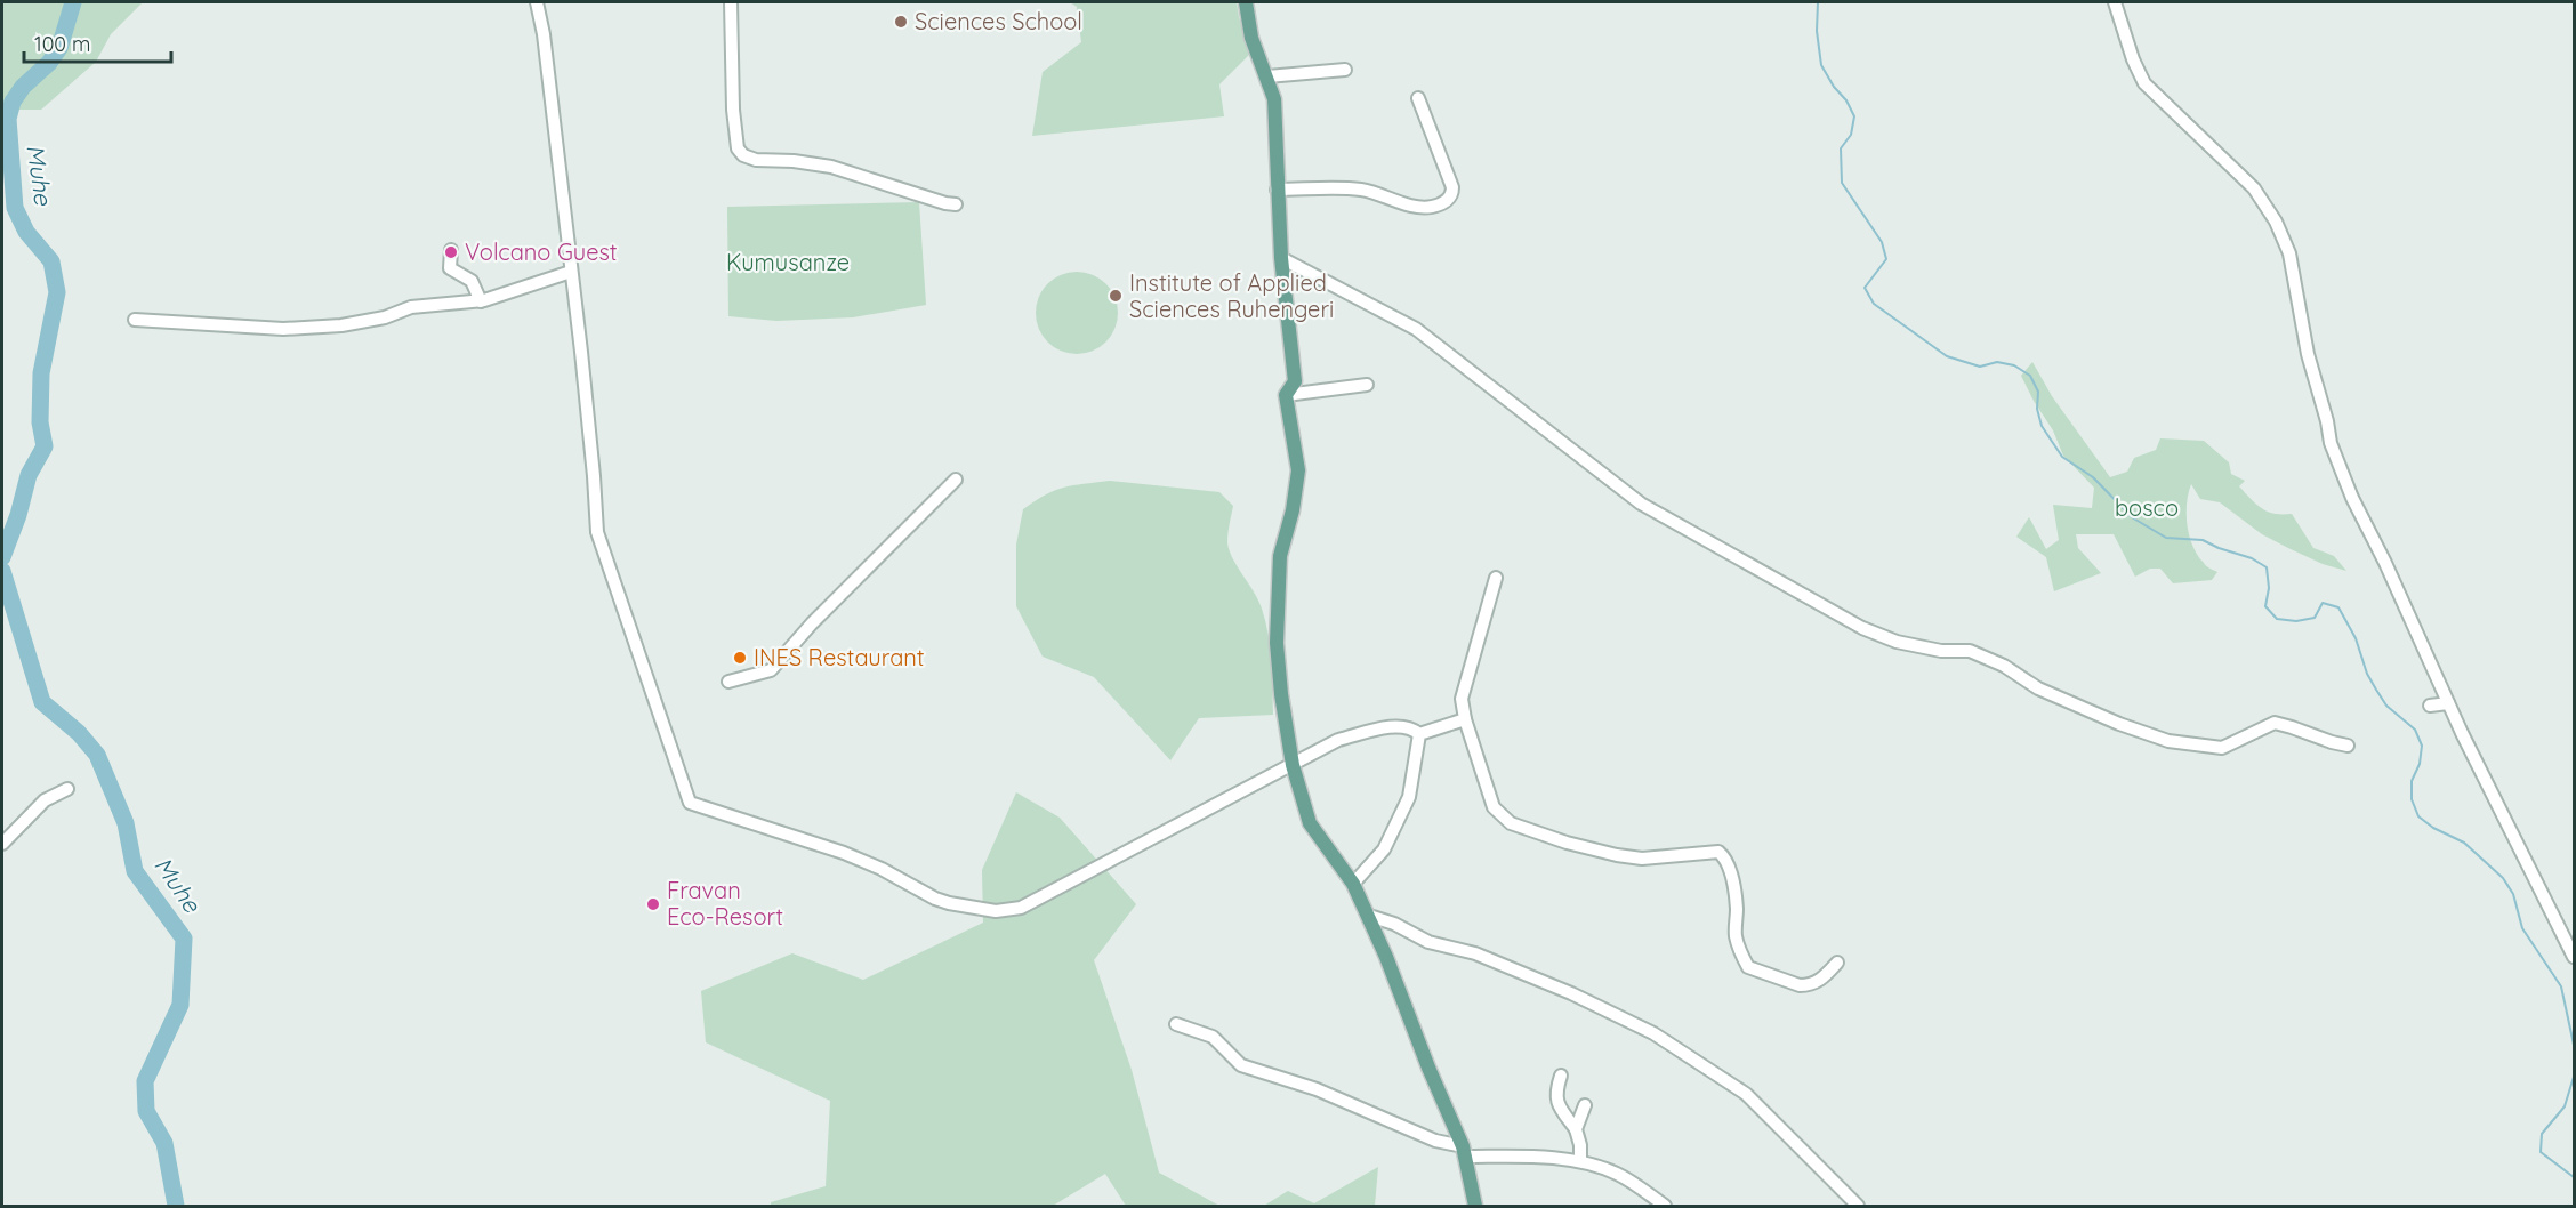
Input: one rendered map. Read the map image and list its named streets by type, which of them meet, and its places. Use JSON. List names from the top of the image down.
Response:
{
  "water": ["Muhe"],
  "parks": ["Kumusanze", "bosco"],
  "places": [
    "Sciences School",
    "Volcano Guest",
    "Institute of Applied Sciences Ruhengeri",
    "INES Restaurant",
    "Fravan Eco-Resort"
  ],
  "scale_bar": "100 m"
}
